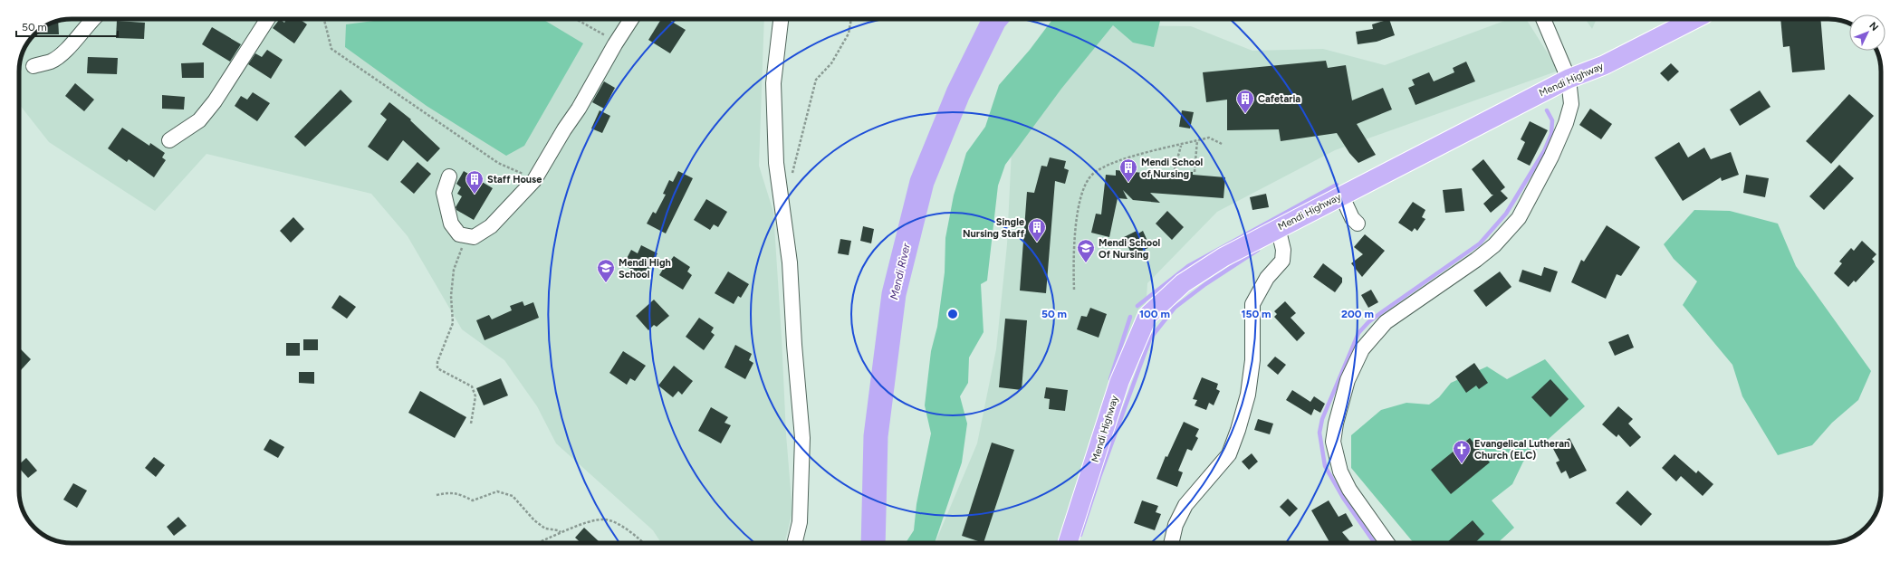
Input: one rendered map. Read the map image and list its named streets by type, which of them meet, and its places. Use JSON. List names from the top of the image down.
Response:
{
  "streets": {
    "main road": ["Mendi Highway"]
  },
  "water": ["Mendi River"],
  "places": {
    "building": [
      "Cafetaria",
      "Mendi School of Nursing",
      "Staff House",
      "Single Nursing Staff"
    ],
    "school or university": ["Mendi School Of Nursing", "Mendi High School"],
    "church": ["Evangelical Lutheran Church (ELC)"]
  },
  "scale_bar": "50 m",
  "north": "top right",
  "rings": [
    "50 m",
    "100 m",
    "150 m",
    "200 m"
  ]
}
